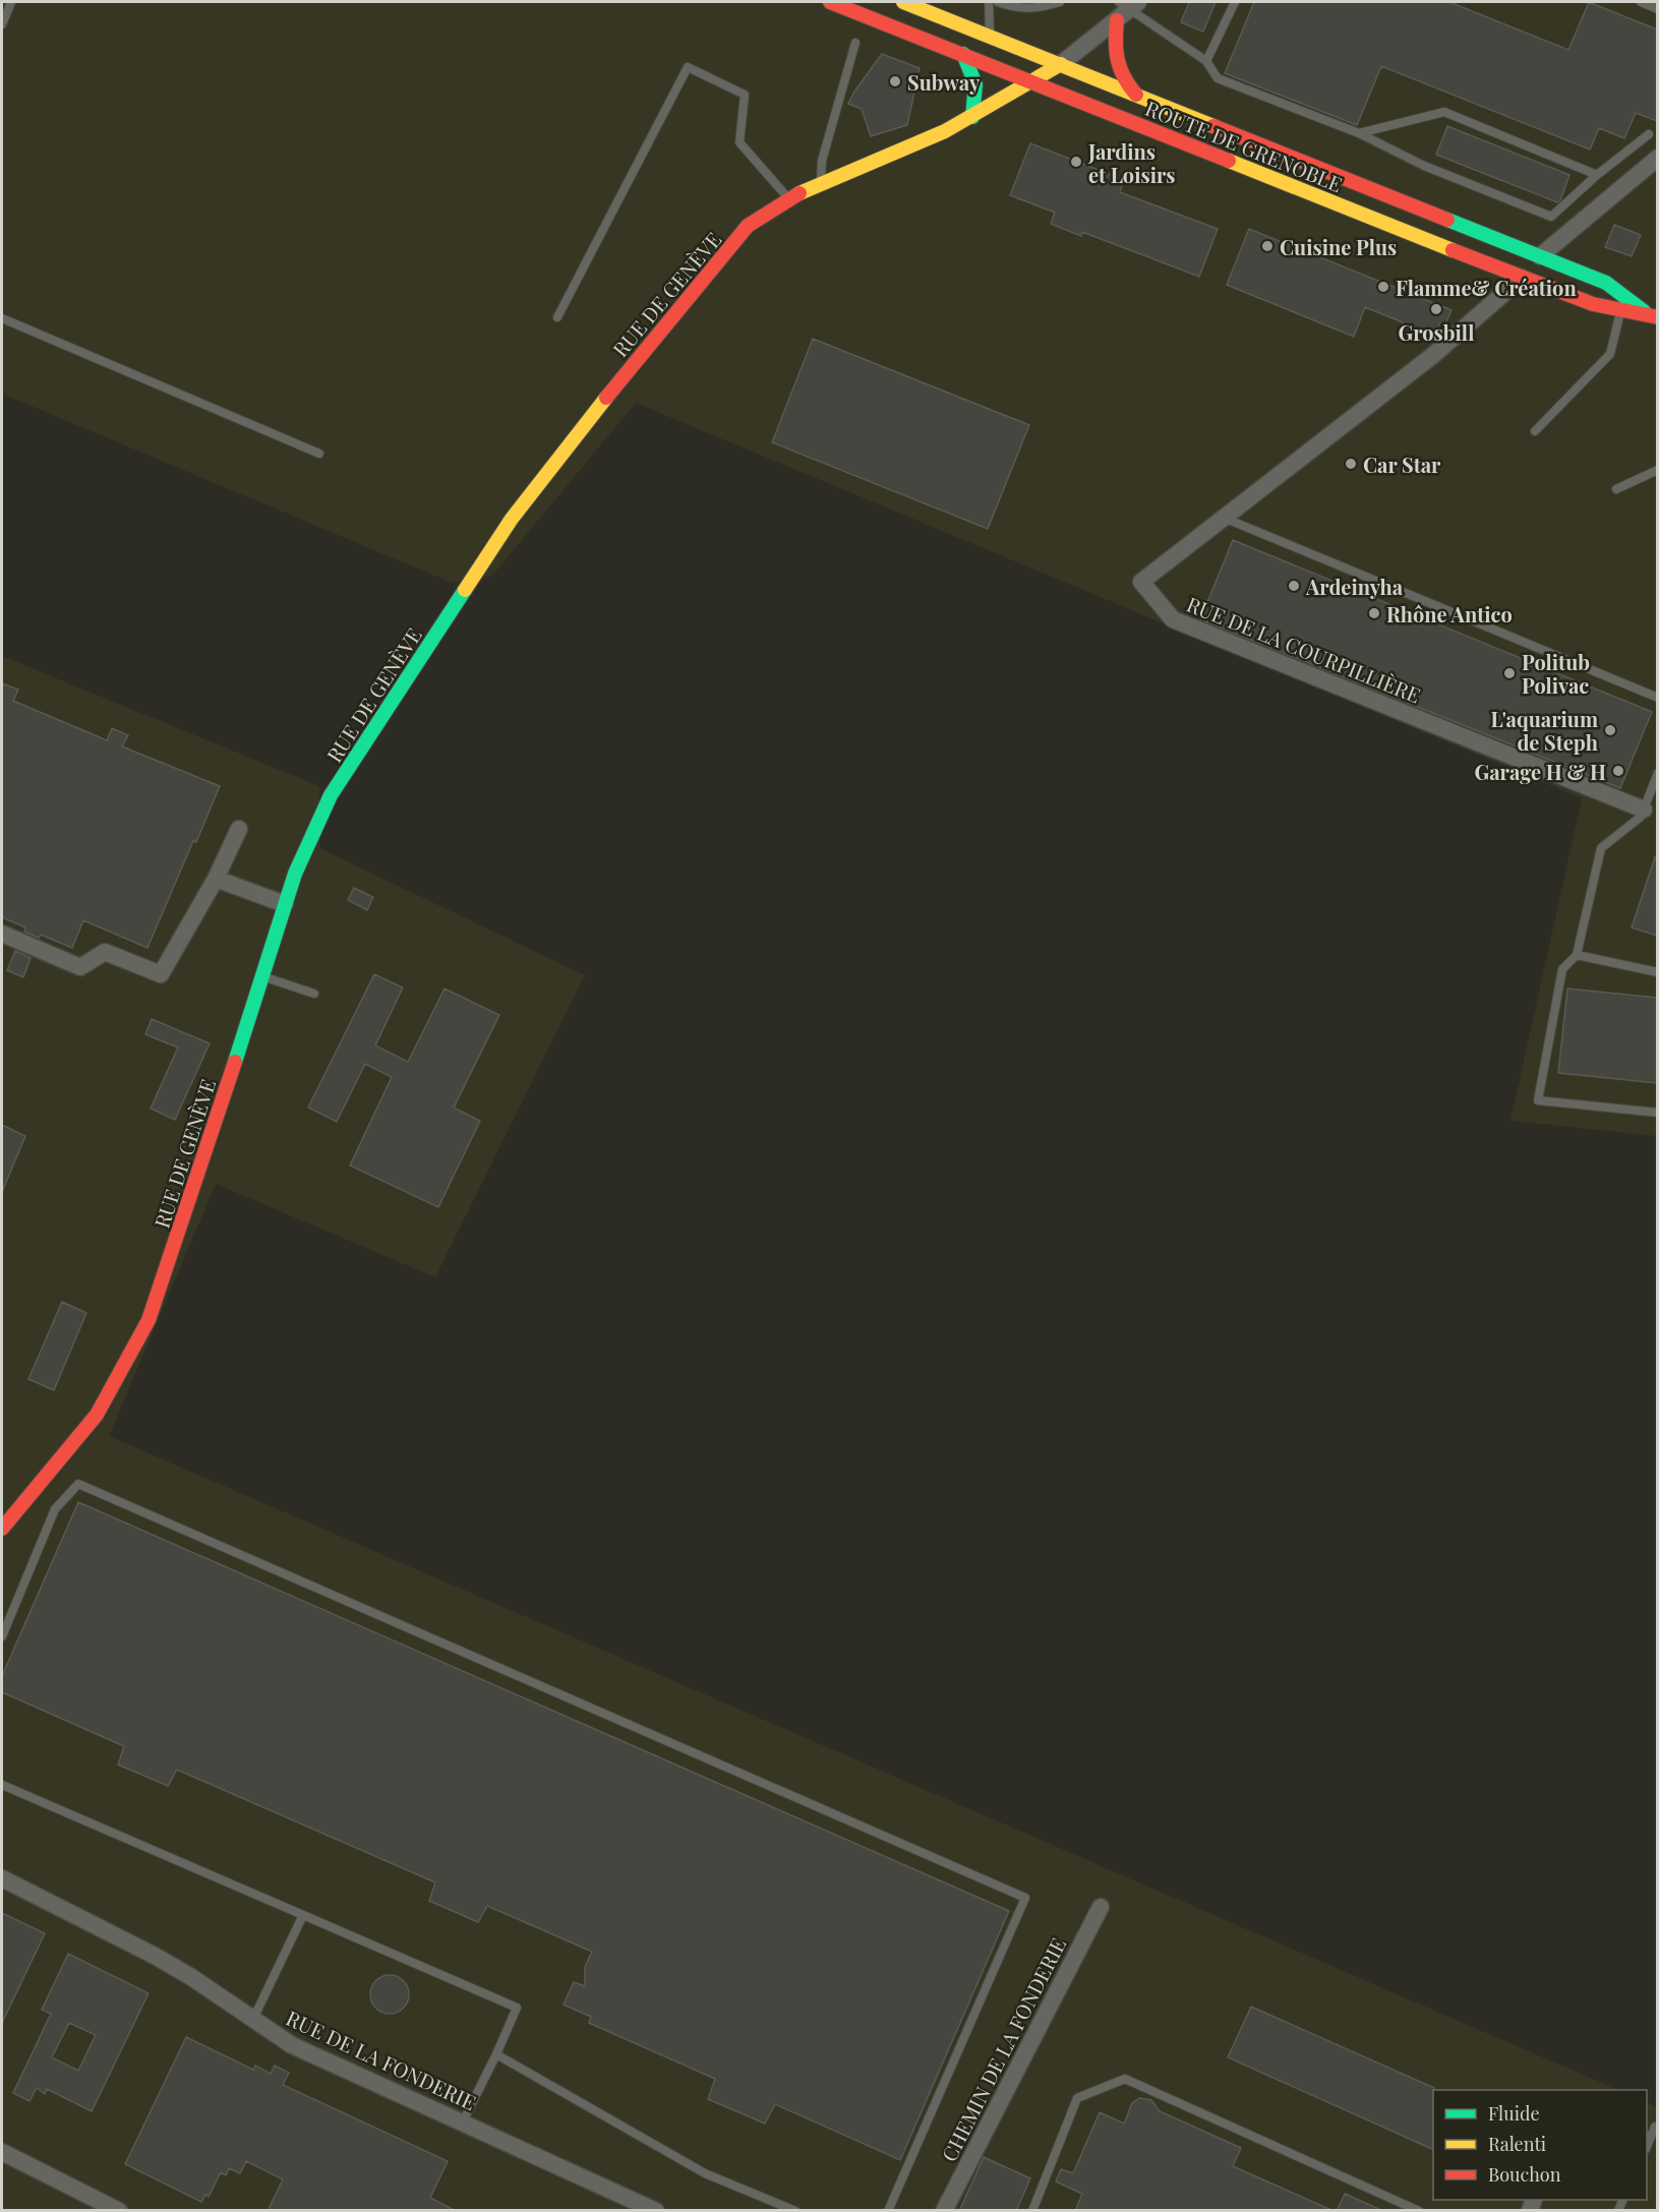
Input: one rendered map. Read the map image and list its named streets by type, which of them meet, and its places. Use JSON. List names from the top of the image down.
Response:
{
  "streets": {
    "main road": ["ROUTE DE GRENOBLE", "RUE DE GENÈVE"],
    "street": ["RUE DE LA COURPILLIÈRE", "CHEMIN DE LA FONDERIE", "RUE DE LA FONDERIE"]
  },
  "crossings": [
    ["ROUTE DE GRENOBLE", "RUE DE GENÈVE"],
    ["ROUTE DE GRENOBLE", "RUE DE LA COURPILLIÈRE"]
  ],
  "places": [
    "Subway",
    "Jardins et Loisirs",
    "Cuisine Plus",
    "Flamme& Création",
    "Grosbill",
    "Car Star",
    "Ardeinyha",
    "Rhône Antico",
    "Politub Polivac",
    "L'aquarium de Steph",
    "Garage H & H"
  ],
  "legend": ["Fluide", "Ralenti", "Bouchon"]
}
